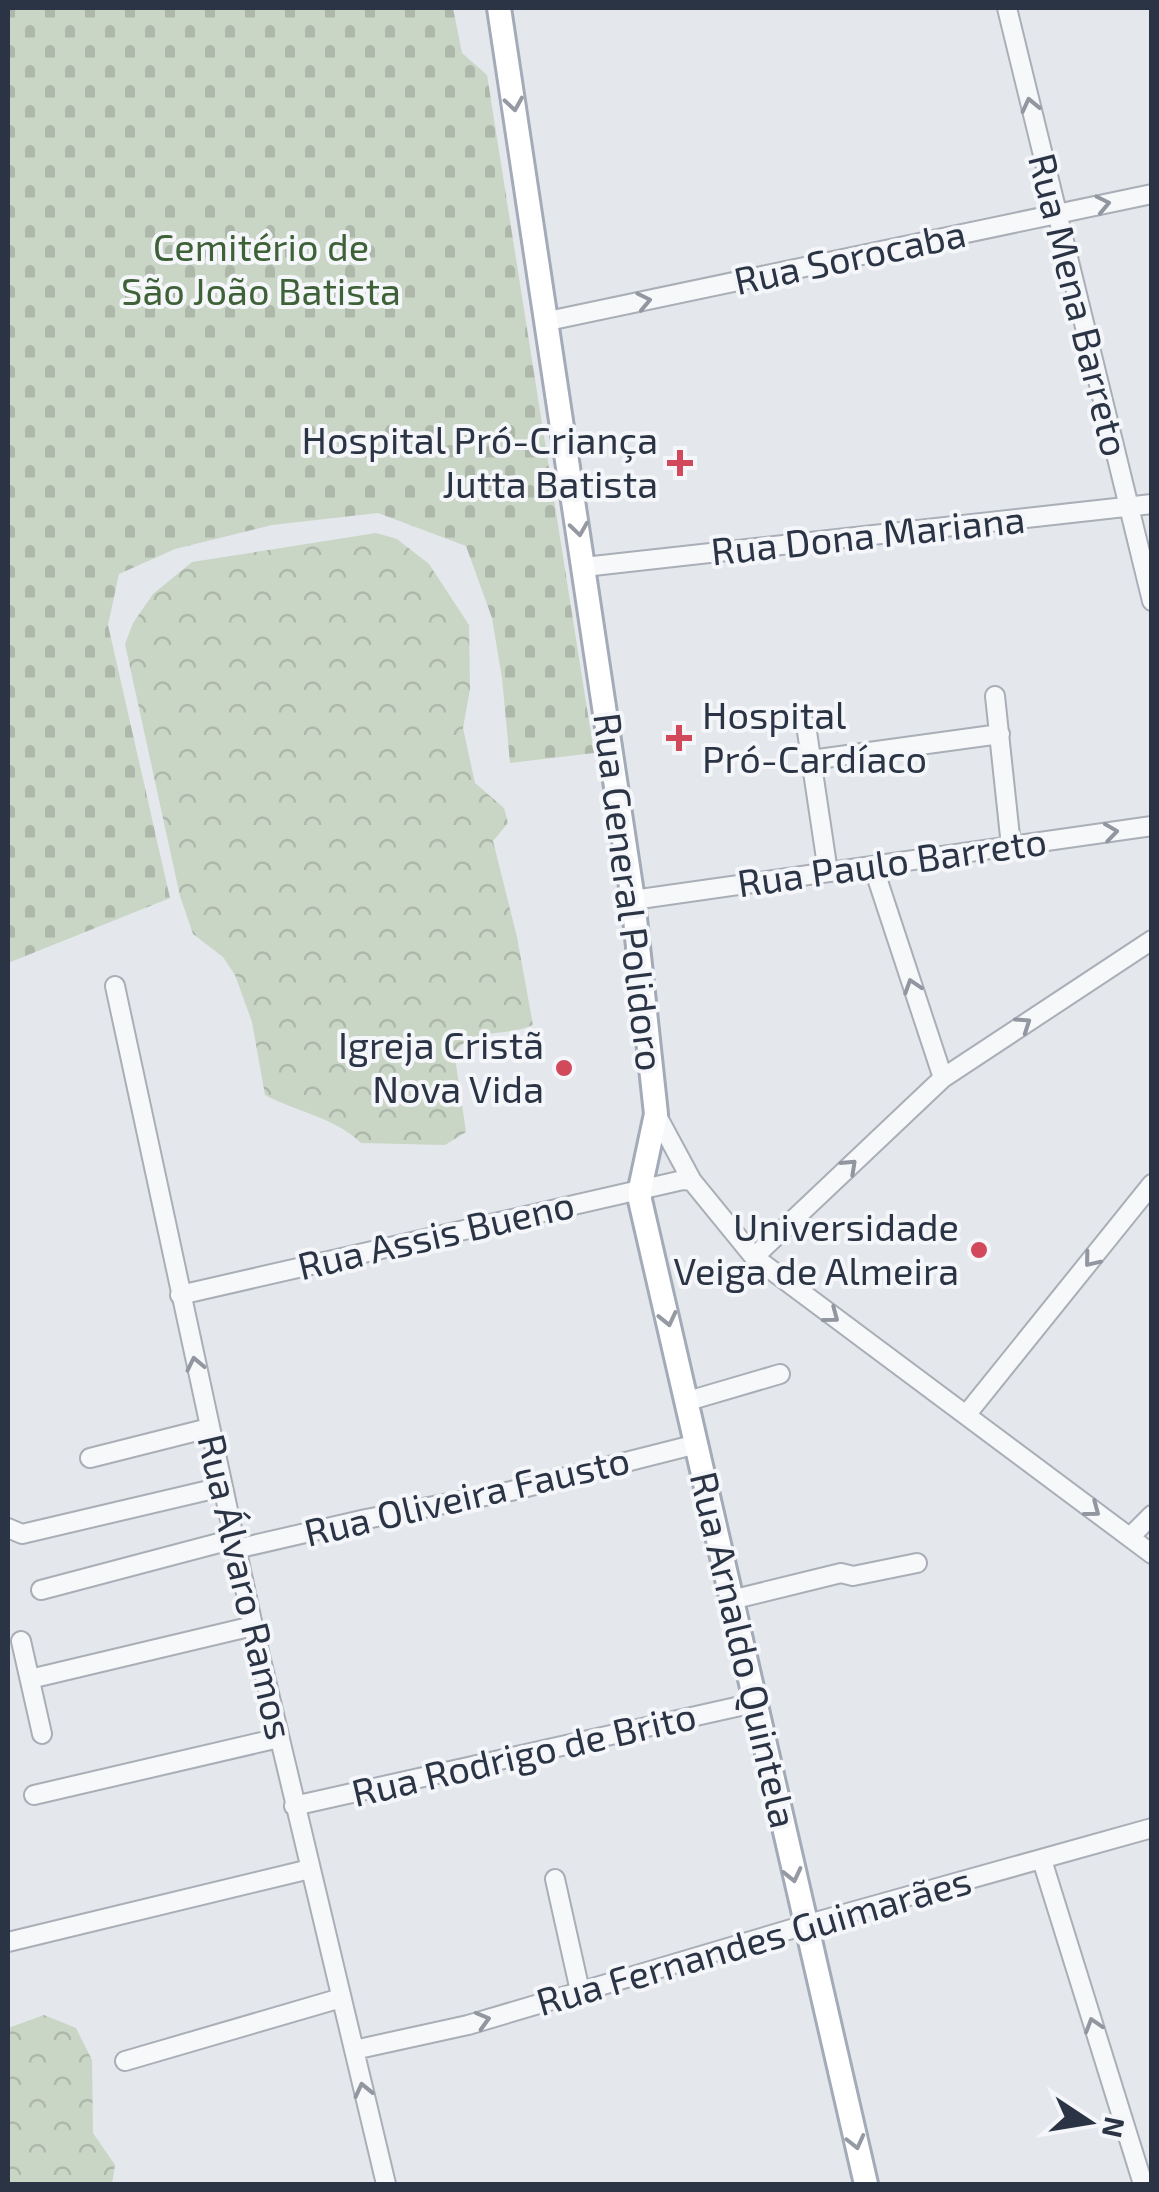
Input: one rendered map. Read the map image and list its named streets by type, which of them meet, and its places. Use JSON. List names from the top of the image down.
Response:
{
  "streets": {
    "main road": ["Rua General Polidoro", "Rua Arnaldo Quintela"],
    "street": [
      "Rua Sorocaba",
      "Rua Mena Barreto",
      "Rua Dona Mariana",
      "Rua Paulo Barreto",
      "Rua Assis Bueno",
      "Rua Oliveira Fausto",
      "Rua Álvaro Ramos",
      "Rua Rodrigo de Brito",
      "Rua Fernandes Guimarães"
    ]
  },
  "crossings": [
    ["Rua Sorocaba", "Rua Mena Barreto"],
    ["Rua Sorocaba", "Rua General Polidoro"],
    ["Rua Mena Barreto", "Rua Dona Mariana"],
    ["Rua Dona Mariana", "Rua General Polidoro"],
    ["Rua Paulo Barreto", "Rua General Polidoro"],
    ["Rua General Polidoro", "Rua Assis Bueno"],
    ["Rua General Polidoro", "Rua Arnaldo Quintela"],
    ["Rua Assis Bueno", "Rua Álvaro Ramos"],
    ["Rua Assis Bueno", "Rua Arnaldo Quintela"],
    ["Rua Oliveira Fausto", "Rua Álvaro Ramos"],
    ["Rua Oliveira Fausto", "Rua Arnaldo Quintela"],
    ["Rua Álvaro Ramos", "Rua Rodrigo de Brito"],
    ["Rua Álvaro Ramos", "Rua Fernandes Guimarães"],
    ["Rua Arnaldo Quintela", "Rua Rodrigo de Brito"],
    ["Rua Arnaldo Quintela", "Rua Fernandes Guimarães"]
  ],
  "one_way": ["Rua Sorocaba", "Rua General Polidoro", "Rua Arnaldo Quintela"],
  "parks": ["Cemitério de São João Batista"],
  "places": {
    "health": ["Hospital Pró-Criança Jutta Batista", "Hospital Pró-Cardíaco"],
    "other": ["Igreja Cristã Nova Vida", "Universidade Veiga de Almeira"]
  },
  "north": "right"
}
